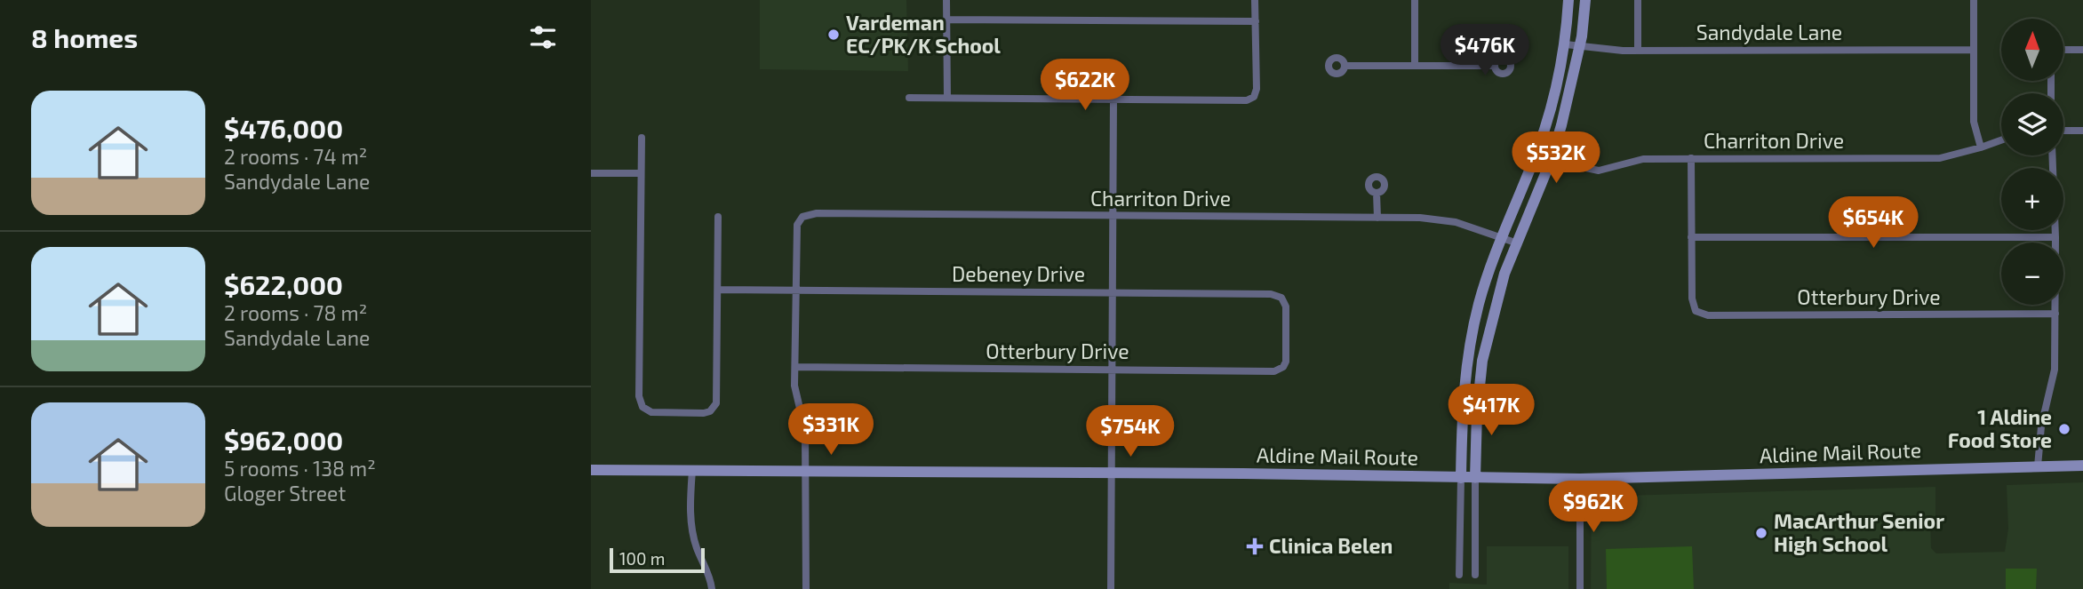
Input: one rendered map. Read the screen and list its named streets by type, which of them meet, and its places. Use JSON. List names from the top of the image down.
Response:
{
  "streets": {
    "main road": ["Aldine Mail Route"],
    "street": [
      "Sandydale Lane",
      "Charriton Drive",
      "Debeney Drive",
      "Otterbury Drive"
    ]
  },
  "crossings": [
    ["Charriton Drive", "Debeney Drive"],
    ["Debeney Drive", "Otterbury Drive"]
  ],
  "places": {
    "other": ["Vardeman EC/PK/K School", "1 Aldine Food Store", "MacArthur Senior High School"],
    "health": ["Clinica Belen"]
  },
  "scale_bar": "100 m",
  "north": "top",
  "page": {
    "heading": "8 homes",
    "map_buttons": ["+", "−"],
    "price": [
      "$476K",
      "$622K",
      "$532K",
      "$654K",
      "$417K",
      "$331K",
      "$754K",
      "$962K"
    ],
    "list": [
      {
        "name": "$476,000",
        "note": "2 rooms · 74 m² · Sandydale Lane"
      },
      {
        "name": "$622,000",
        "note": "2 rooms · 78 m² · Sandydale Lane"
      },
      {
        "name": "$962,000",
        "note": "5 rooms · 138 m² · Gloger Street"
      }
    ],
    "scale": "100 m"
  }
}
